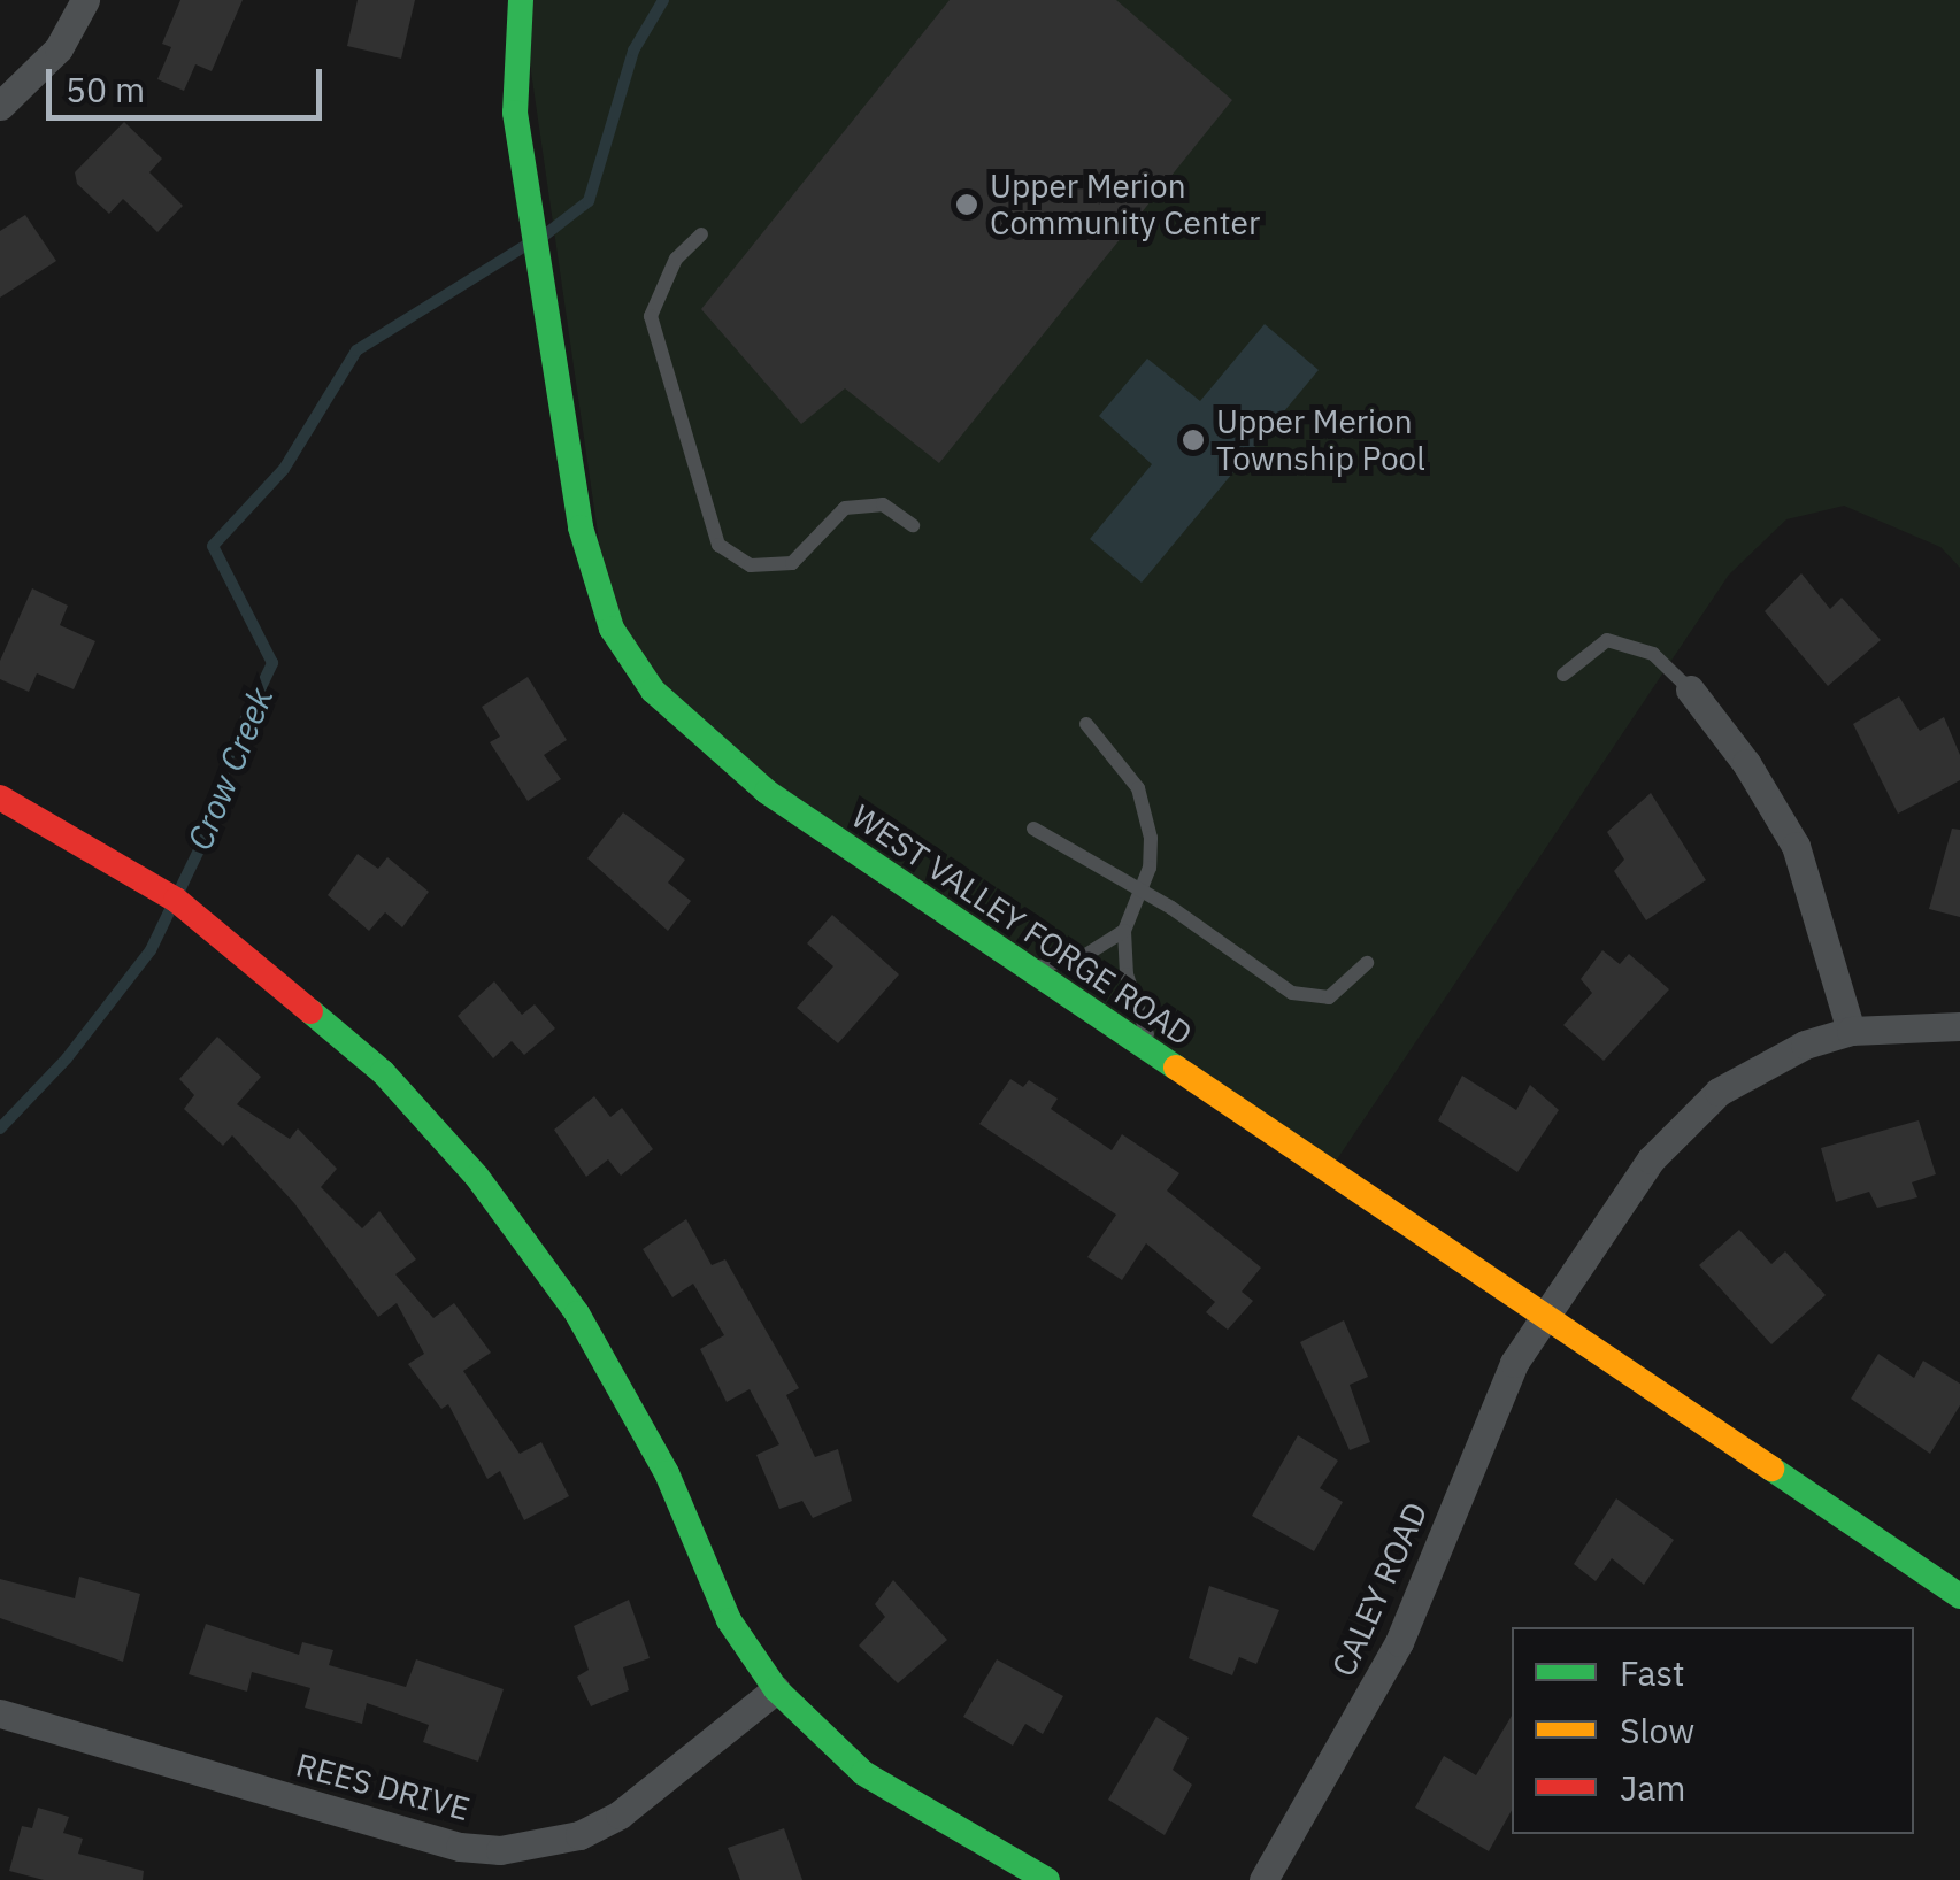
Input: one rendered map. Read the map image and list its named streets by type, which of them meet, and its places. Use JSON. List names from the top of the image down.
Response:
{
  "streets": {
    "main road": ["WEST VALLEY FORGE ROAD"],
    "street": ["CALEY ROAD", "REES DRIVE"]
  },
  "crossings": [
    ["WEST VALLEY FORGE ROAD", "CALEY ROAD"]
  ],
  "water": ["Crow Creek"],
  "places": ["Upper Merion Community Center", "Upper Merion Township Pool"],
  "legend": ["Fast", "Slow", "Jam"],
  "scale_bar": "50 m"
}
